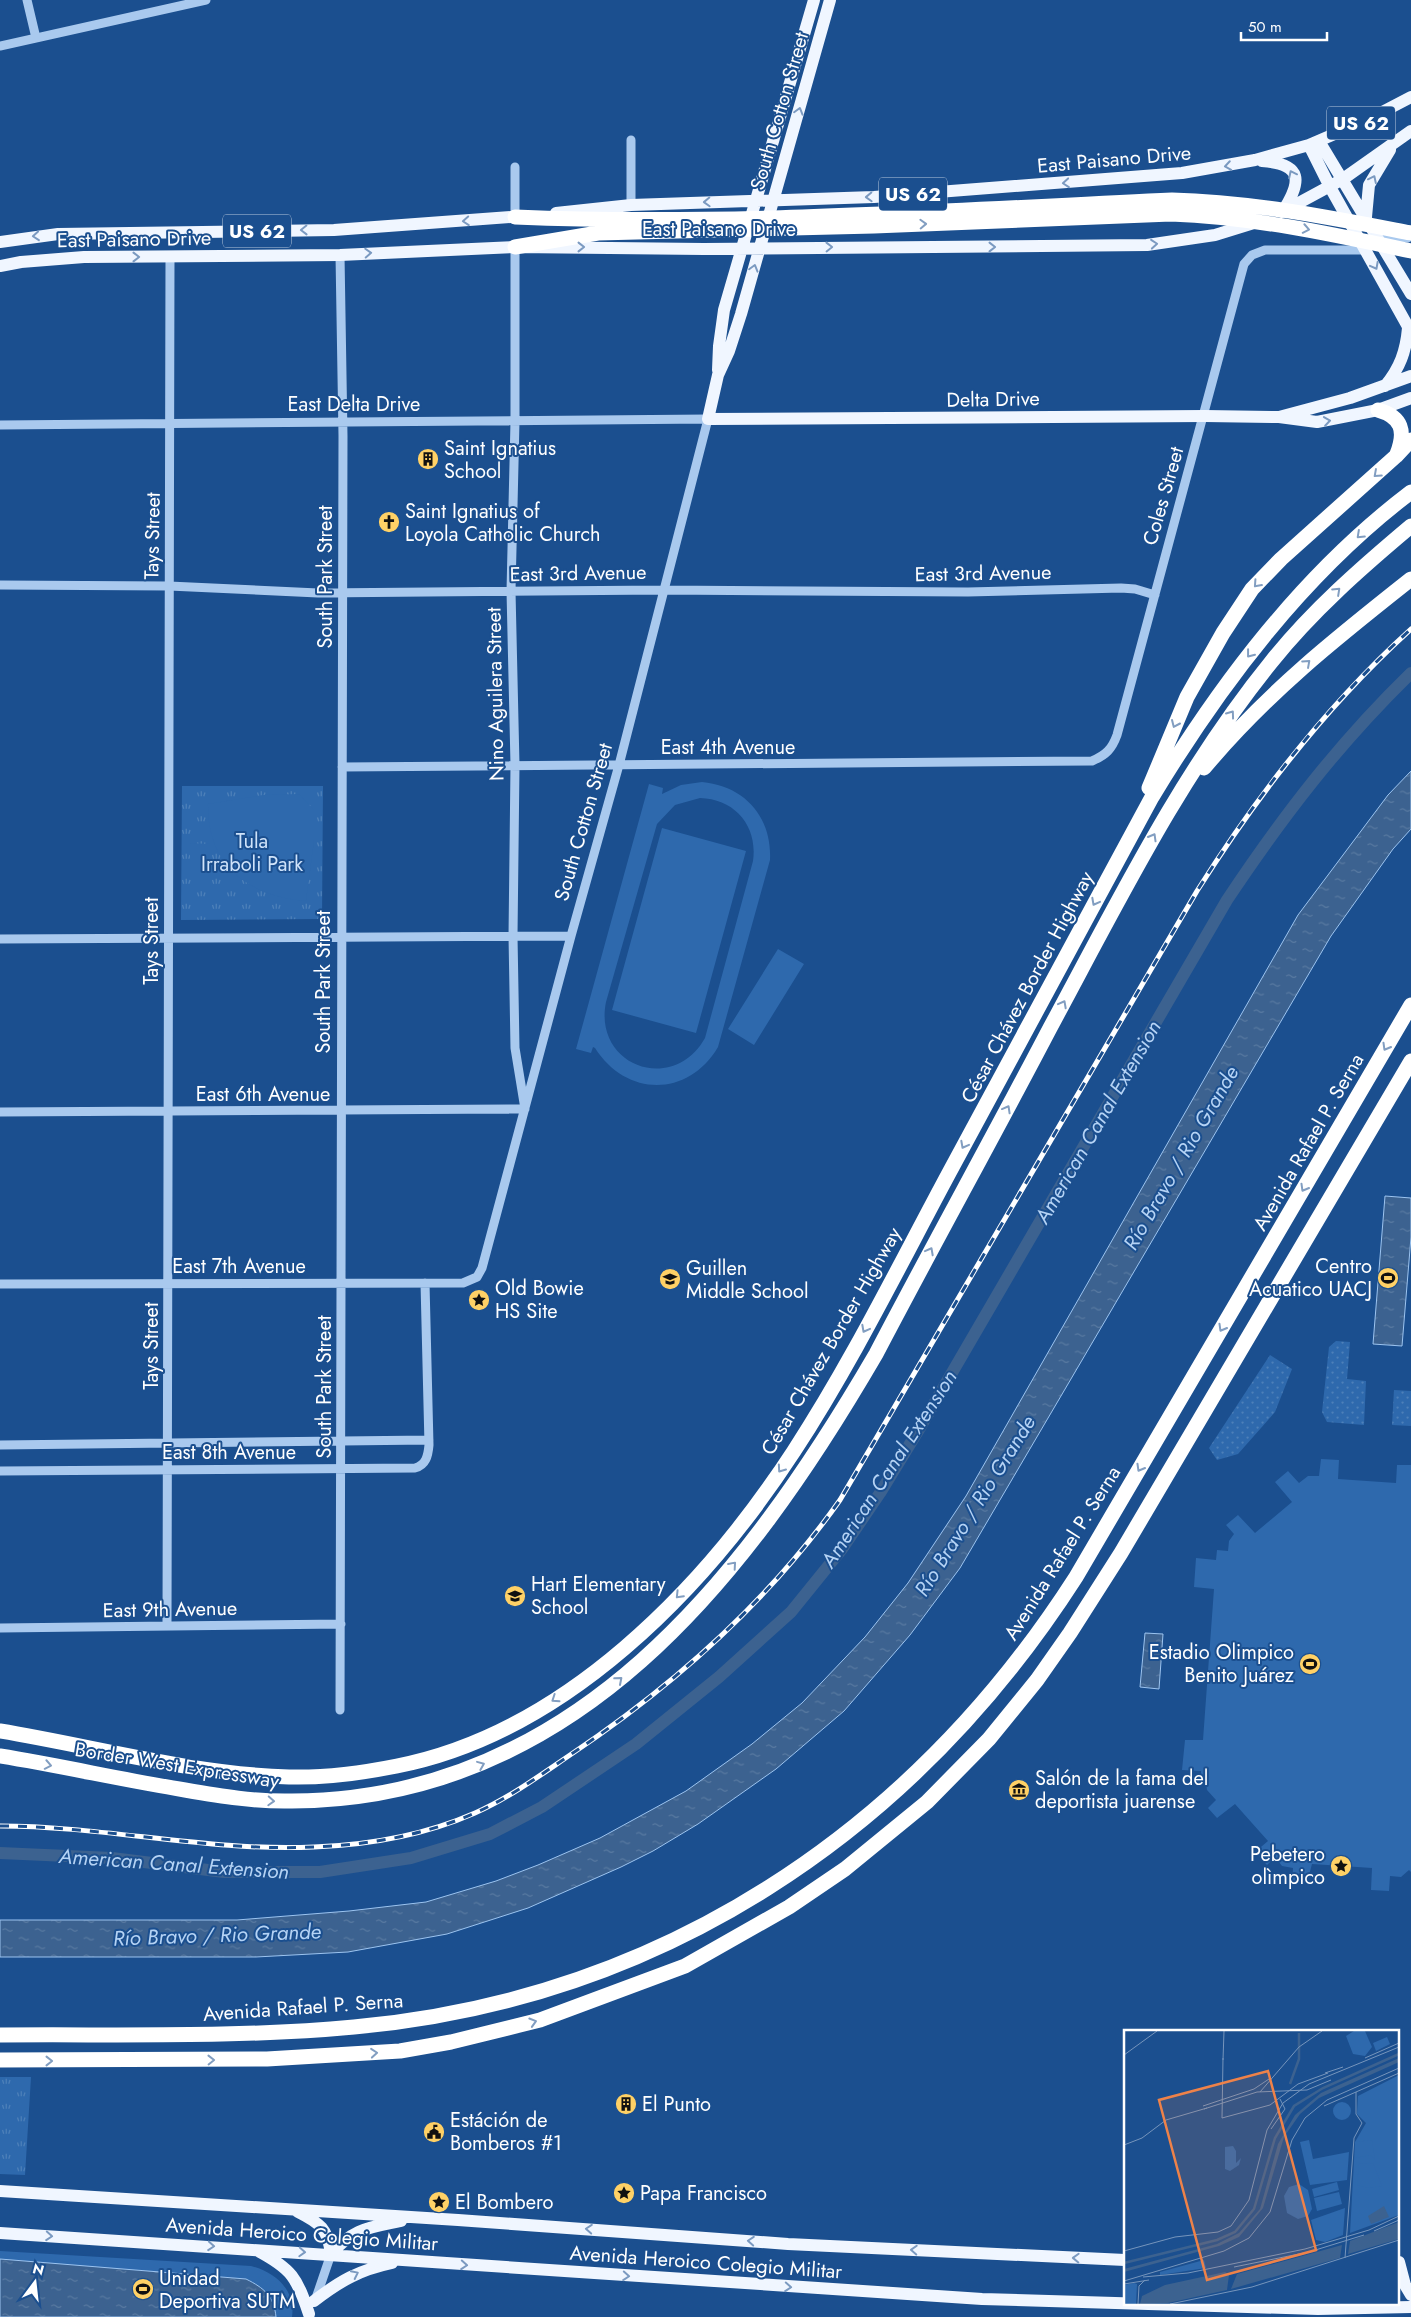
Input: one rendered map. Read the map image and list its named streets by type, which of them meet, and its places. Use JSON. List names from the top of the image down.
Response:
{
  "streets": {
    "highway": ["César Chávez Border Highway", "Avenida Rafael P. Serna", "Border West Expressway"],
    "main road": [
      "South Cotton Street",
      "US 62",
      "East Paisano Drive",
      "Delta Drive",
      "Avenida Heroico Colegio Militar"
    ],
    "street": [
      "East Delta Drive",
      "Coles Street",
      "Tays Street",
      "East 3rd Avenue",
      "South Park Street",
      "Nino Aguilera Street",
      "East 4th Avenue",
      "East 6th Avenue",
      "East 7th Avenue",
      "East 8th Avenue",
      "East 9th Avenue"
    ]
  },
  "crossings": [
    ["South Cotton Street", "Delta Drive"],
    ["South Cotton Street", "East Delta Drive"],
    ["South Cotton Street", "East 3rd Avenue"],
    ["South Cotton Street", "Nino Aguilera Street"],
    ["South Cotton Street", "East 4th Avenue"],
    ["South Cotton Street", "East 6th Avenue"],
    ["South Cotton Street", "East 7th Avenue"],
    ["East Paisano Drive", "Tays Street"],
    ["East Paisano Drive", "South Park Street"],
    ["East Paisano Drive", "Nino Aguilera Street"],
    ["Delta Drive", "East Delta Drive"],
    ["Delta Drive", "Coles Street"],
    ["East Delta Drive", "Tays Street"],
    ["East Delta Drive", "South Park Street"],
    ["East Delta Drive", "Nino Aguilera Street"],
    ["Coles Street", "East 3rd Avenue"],
    ["Coles Street", "East 4th Avenue"],
    ["Tays Street", "East 3rd Avenue"],
    ["Tays Street", "East 6th Avenue"],
    ["Tays Street", "East 7th Avenue"],
    ["Tays Street", "East 8th Avenue"],
    ["Tays Street", "East 9th Avenue"],
    ["East 3rd Avenue", "South Park Street"],
    ["East 3rd Avenue", "Nino Aguilera Street"],
    ["South Park Street", "East 4th Avenue"],
    ["South Park Street", "East 6th Avenue"],
    ["South Park Street", "East 7th Avenue"],
    ["South Park Street", "East 8th Avenue"],
    ["South Park Street", "East 9th Avenue"],
    ["Nino Aguilera Street", "East 4th Avenue"],
    ["Nino Aguilera Street", "East 6th Avenue"]
  ],
  "water": ["American Canal Extension", "Río Bravo / Rio Grande"],
  "parks": ["Tula Irraboli Park"],
  "places": {
    "building": ["Saint Ignatius School", "El Punto"],
    "church": ["Saint Ignatius of Loyola Catholic Church"],
    "sports": ["Centro Acuatico UACJ", "Estadio Olimpico Benito Juárez", "Unidad Deportiva SUTM"],
    "school or university": ["Guillen Middle School", "Hart Elementary School"],
    "place": [
      "Old Bowie HS Site",
      "Pebetero olìmpico",
      "Papa Francisco",
      "El Bombero"
    ],
    "museum": ["Salón de la fama del deportista juarense"],
    "public building": ["Estáción de Bomberos #1"]
  },
  "scale_bar": "50 m",
  "north": "top"
}
